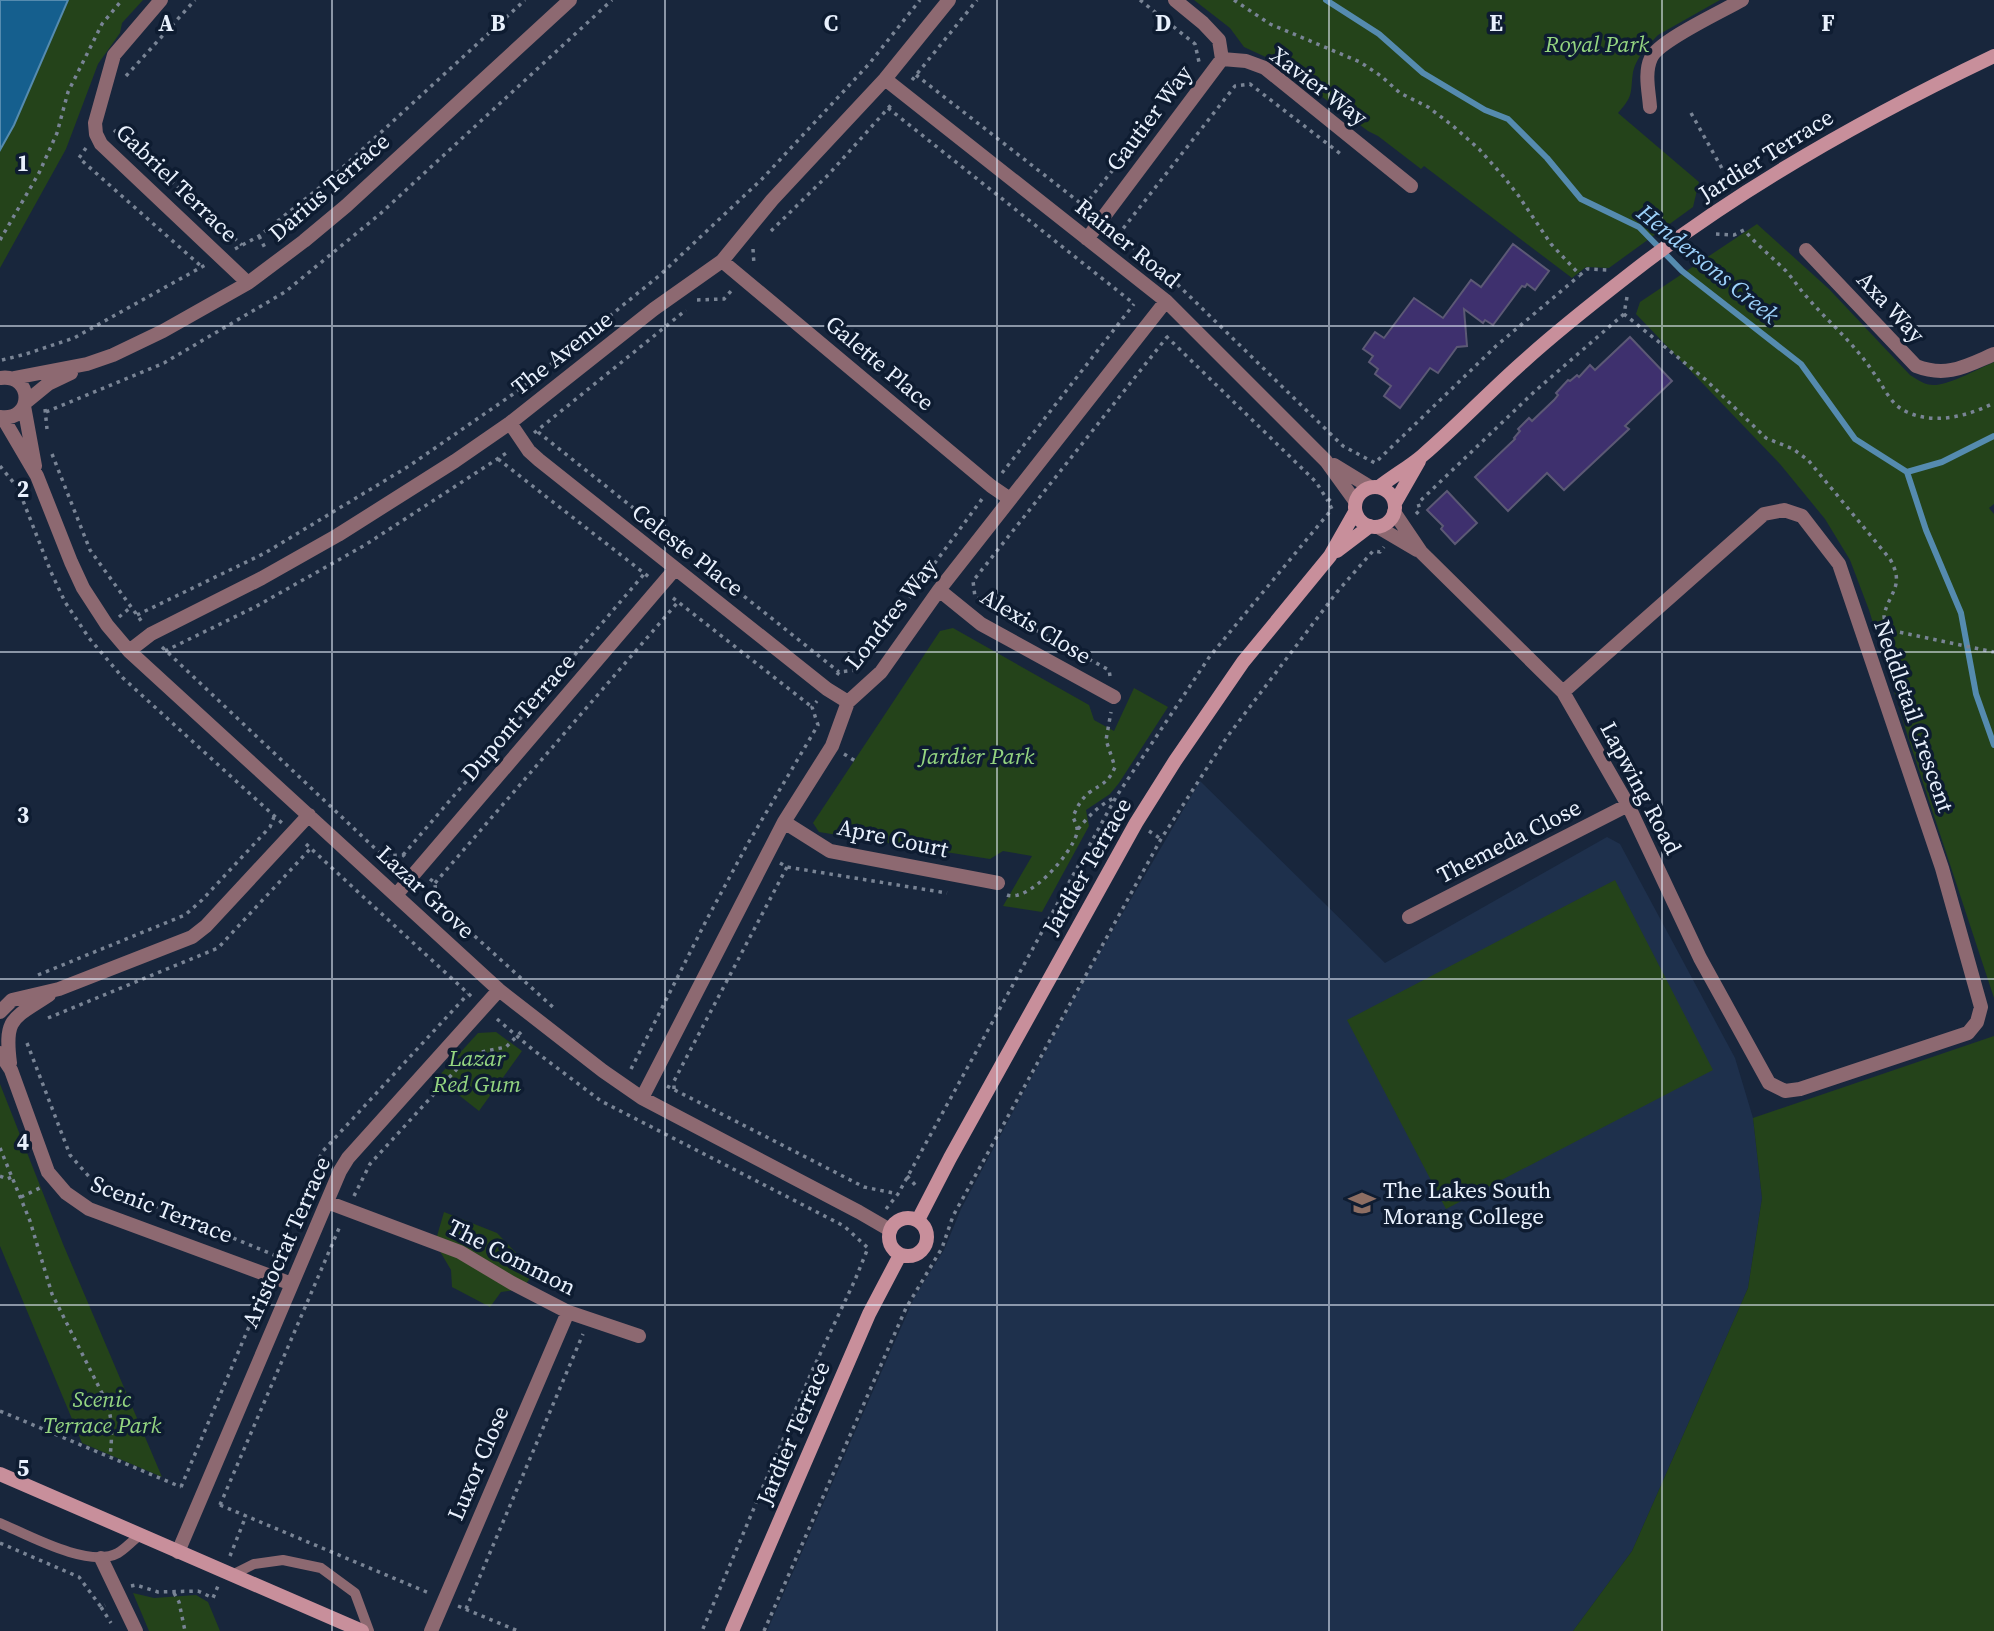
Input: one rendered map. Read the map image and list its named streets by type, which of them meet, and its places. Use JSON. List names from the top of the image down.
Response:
{
  "streets": {
    "street": [
      "Xavier Way",
      "Gautier Way",
      "Jardier Terrace",
      "Gabriel Terrace",
      "Darius Terrace",
      "Rainer Road",
      "Axa Way",
      "The Avenue",
      "Galette Place",
      "Celeste Place",
      "Londres Way",
      "Alexis Close",
      "Neddletail Crescent",
      "Dupont Terrace",
      "Lapwing Road",
      "Apre Court",
      "Themeda Close",
      "Lazar Grove",
      "Scenic Terrace",
      "Aristocrat Terrace",
      "The Common",
      "Luxor Close"
    ]
  },
  "crossings": [
    ["Xavier Way", "Gautier Way"],
    ["Gautier Way", "Rainer Road"],
    ["Jardier Terrace", "Rainer Road"],
    ["Jardier Terrace", "Lapwing Road"],
    ["Jardier Terrace", "Lazar Grove"],
    ["Gabriel Terrace", "Darius Terrace"],
    ["Darius Terrace", "Lazar Grove"],
    ["Rainer Road", "The Avenue"],
    ["Rainer Road", "Londres Way"],
    ["Rainer Road", "Lapwing Road"],
    ["The Avenue", "Galette Place"],
    ["The Avenue", "Celeste Place"],
    ["The Avenue", "Lazar Grove"],
    ["Galette Place", "Londres Way"],
    ["Celeste Place", "Londres Way"],
    ["Celeste Place", "Dupont Terrace"],
    ["Londres Way", "Alexis Close"],
    ["Londres Way", "Apre Court"],
    ["Londres Way", "Lazar Grove"],
    ["Neddletail Crescent", "Lapwing Road"],
    ["Dupont Terrace", "Lazar Grove"],
    ["Lapwing Road", "Themeda Close"],
    ["Lazar Grove", "Aristocrat Terrace"],
    ["Scenic Terrace", "Aristocrat Terrace"],
    ["Aristocrat Terrace", "The Common"],
    ["The Common", "Luxor Close"]
  ],
  "water": ["Hendersons Creek"],
  "parks": [
    "Royal Park",
    "Jardier Park",
    "Lazar Red Gum",
    "Scenic Terrace Park"
  ],
  "places": {
    "school or university": ["The Lakes South Morang College"]
  },
  "grid": {
    "columns": [
      "A",
      "B",
      "C",
      "D",
      "E",
      "F"
    ],
    "rows": [
      "1",
      "2",
      "3",
      "4",
      "5"
    ]
  }
}
